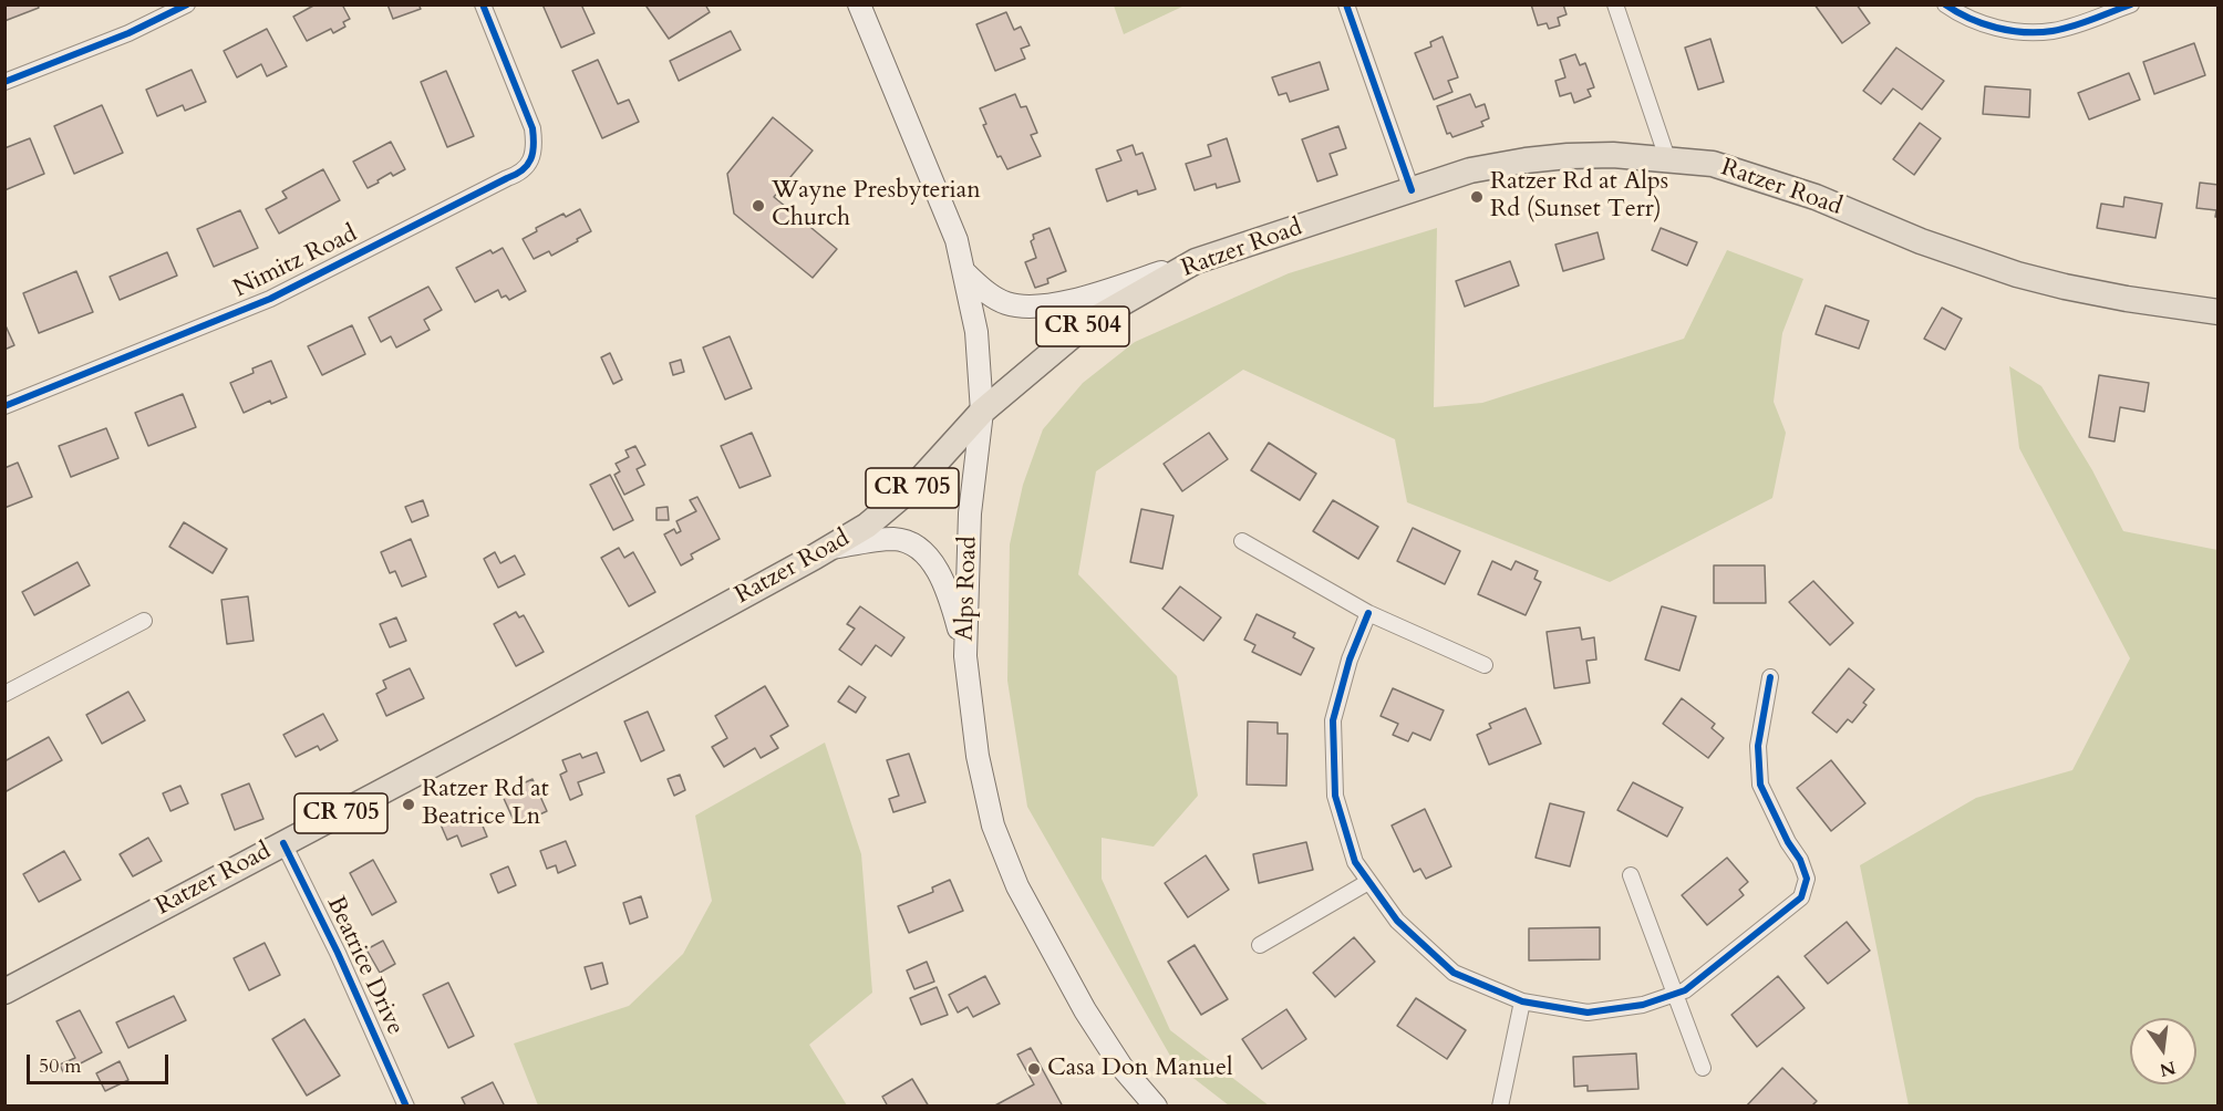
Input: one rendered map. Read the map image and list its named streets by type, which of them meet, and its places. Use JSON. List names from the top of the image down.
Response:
{
  "streets": {
    "main road": [
      "Ratzer Road",
      "CR 504",
      "CR 705",
      "Alps Road"
    ],
    "street": ["Nimitz Road", "Beatrice Drive"]
  },
  "crossings": [
    ["Ratzer Road", "Alps Road"],
    ["Ratzer Road", "Beatrice Drive"]
  ],
  "places": [
    "Ratzer Rd at Alps Rd (Sunset Terr)",
    "Wayne Presbyterian Church",
    "Ratzer Rd at Beatrice Ln",
    "Casa Don Manuel"
  ],
  "scale_bar": "50 m",
  "north": "bottom"
}
